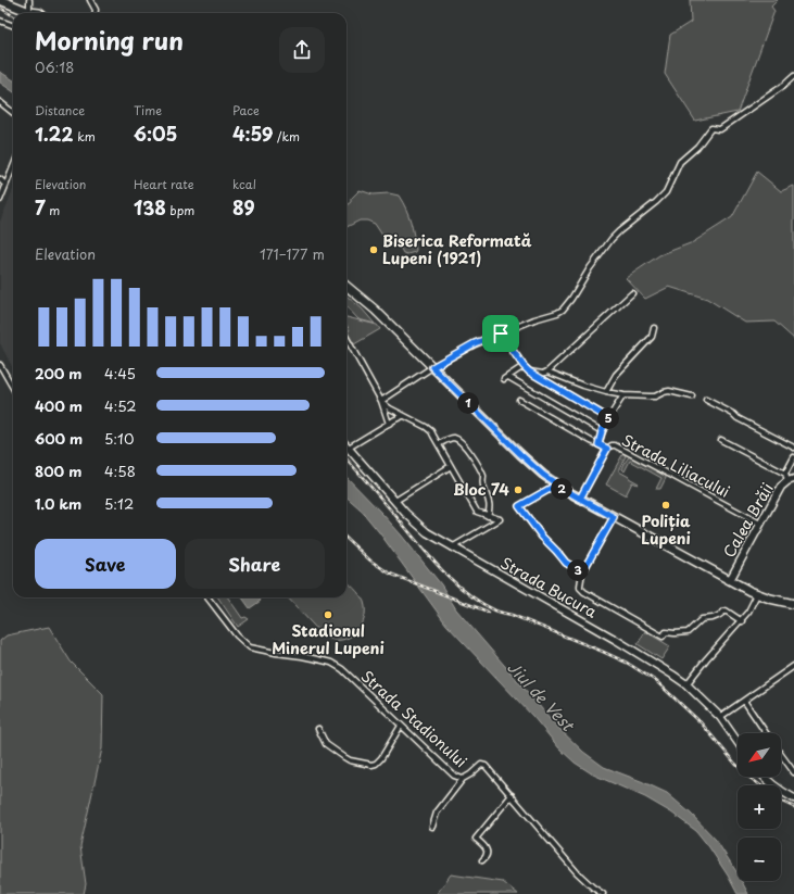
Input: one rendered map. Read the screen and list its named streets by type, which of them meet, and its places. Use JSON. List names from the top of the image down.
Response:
{
  "streets": {
    "main road": ["Calea Brăii", "Strada Bucura"],
    "street": ["Strada Liliacului", "Strada Stadionului"]
  },
  "crossings": [
    ["Strada Liliacului", "Calea Brăii"]
  ],
  "water": ["Jiul de Vest"],
  "places": [
    "Biserica Reformată Lupeni (1921)",
    "Bloc 74",
    "Poliția Lupeni",
    "Stadionul Minerul Lupeni"
  ],
  "north": "bottom left",
  "page": {
    "heading": ["Morning run", "06:18"],
    "stats": [
      ["Distance", "1.22 km"],
      ["Time", "6:05"],
      ["Pace", "4:59 /km"],
      ["Elevation", "7 m"],
      ["Heart rate", "138 bpm"],
      ["kcal", "89"]
    ],
    "chart": ["Elevation", "171–177 m"],
    "list": [
      {
        "name": "200 m",
        "note": "4:45"
      },
      {
        "name": "400 m",
        "note": "4:52"
      },
      {
        "name": "600 m",
        "note": "5:10"
      },
      {
        "name": "800 m",
        "note": "4:58"
      },
      {
        "name": "1.0 km",
        "note": "5:12"
      }
    ],
    "pins": [
      "1",
      "5",
      "2",
      "3"
    ],
    "buttons": ["Save", "Share"],
    "map_buttons": ["+", "−"]
  }
}
